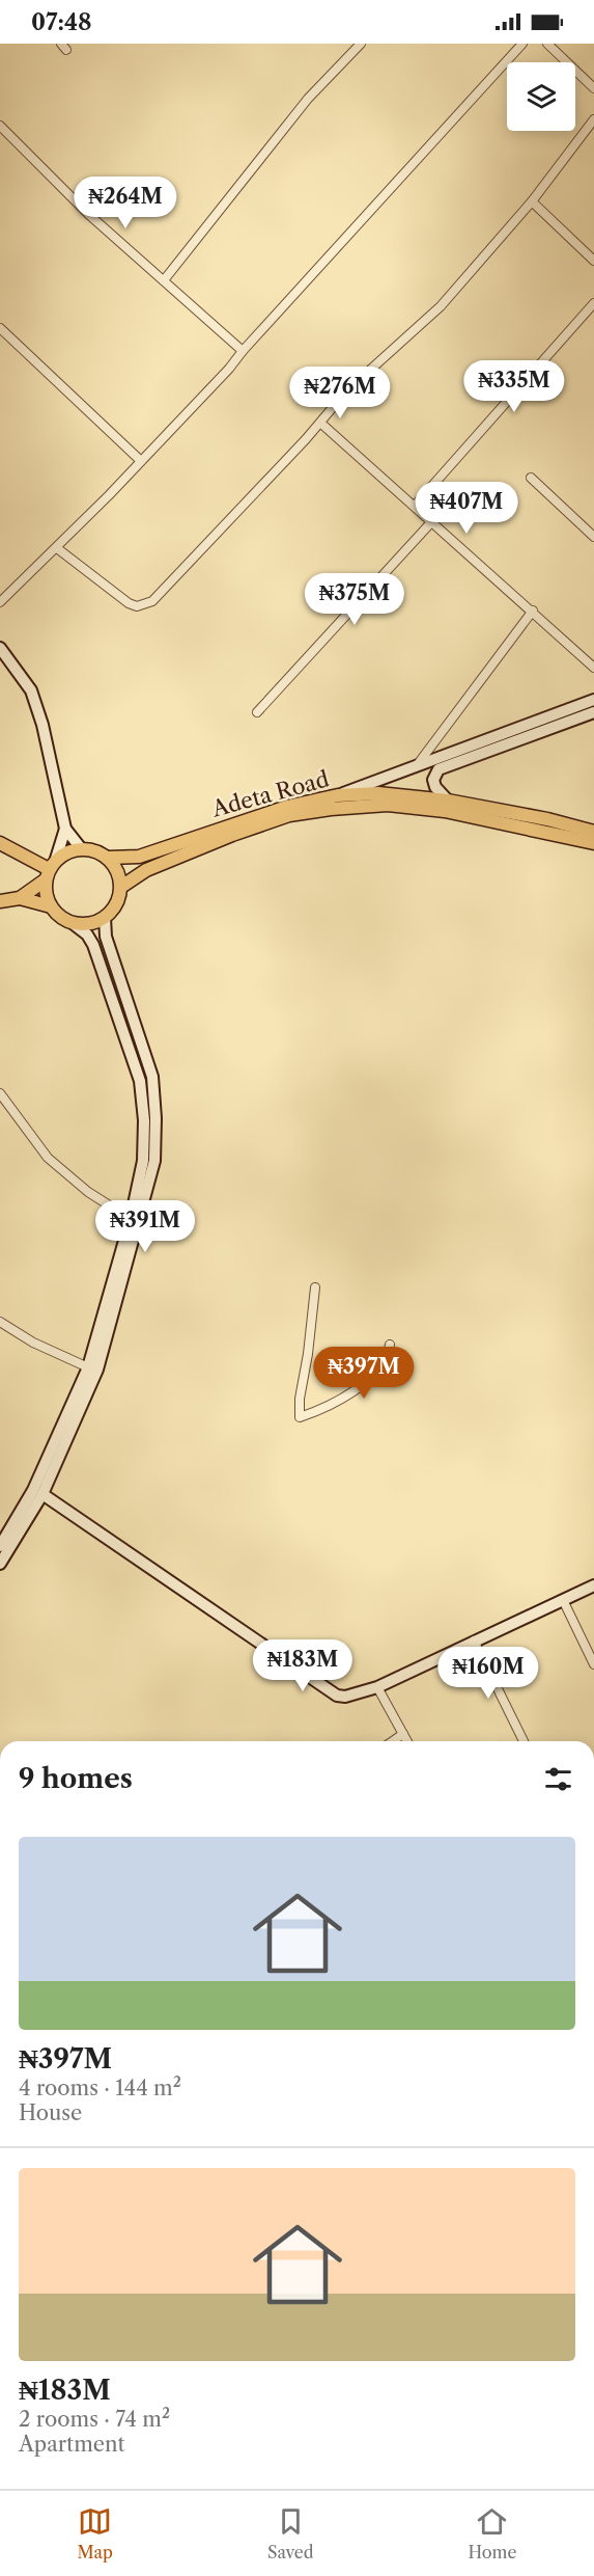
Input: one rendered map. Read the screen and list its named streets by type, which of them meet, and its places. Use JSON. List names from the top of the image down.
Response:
{
  "streets": {
    "main road": ["Adeta Road"]
  },
  "page": {
    "status": "07:48",
    "price": [
      "₦264M",
      "₦335M",
      "₦276M",
      "₦407M",
      "₦375M",
      "₦391M",
      "₦397M",
      "₦183M",
      "₦160M"
    ],
    "heading": "9 homes",
    "list": [
      {
        "name": "₦397M",
        "note": "4 rooms · 144 m² · House"
      },
      {
        "name": "₦183M",
        "note": "2 rooms · 74 m² · Apartment"
      }
    ],
    "tabs": ["Map", "Saved", "Home"]
  }
}
